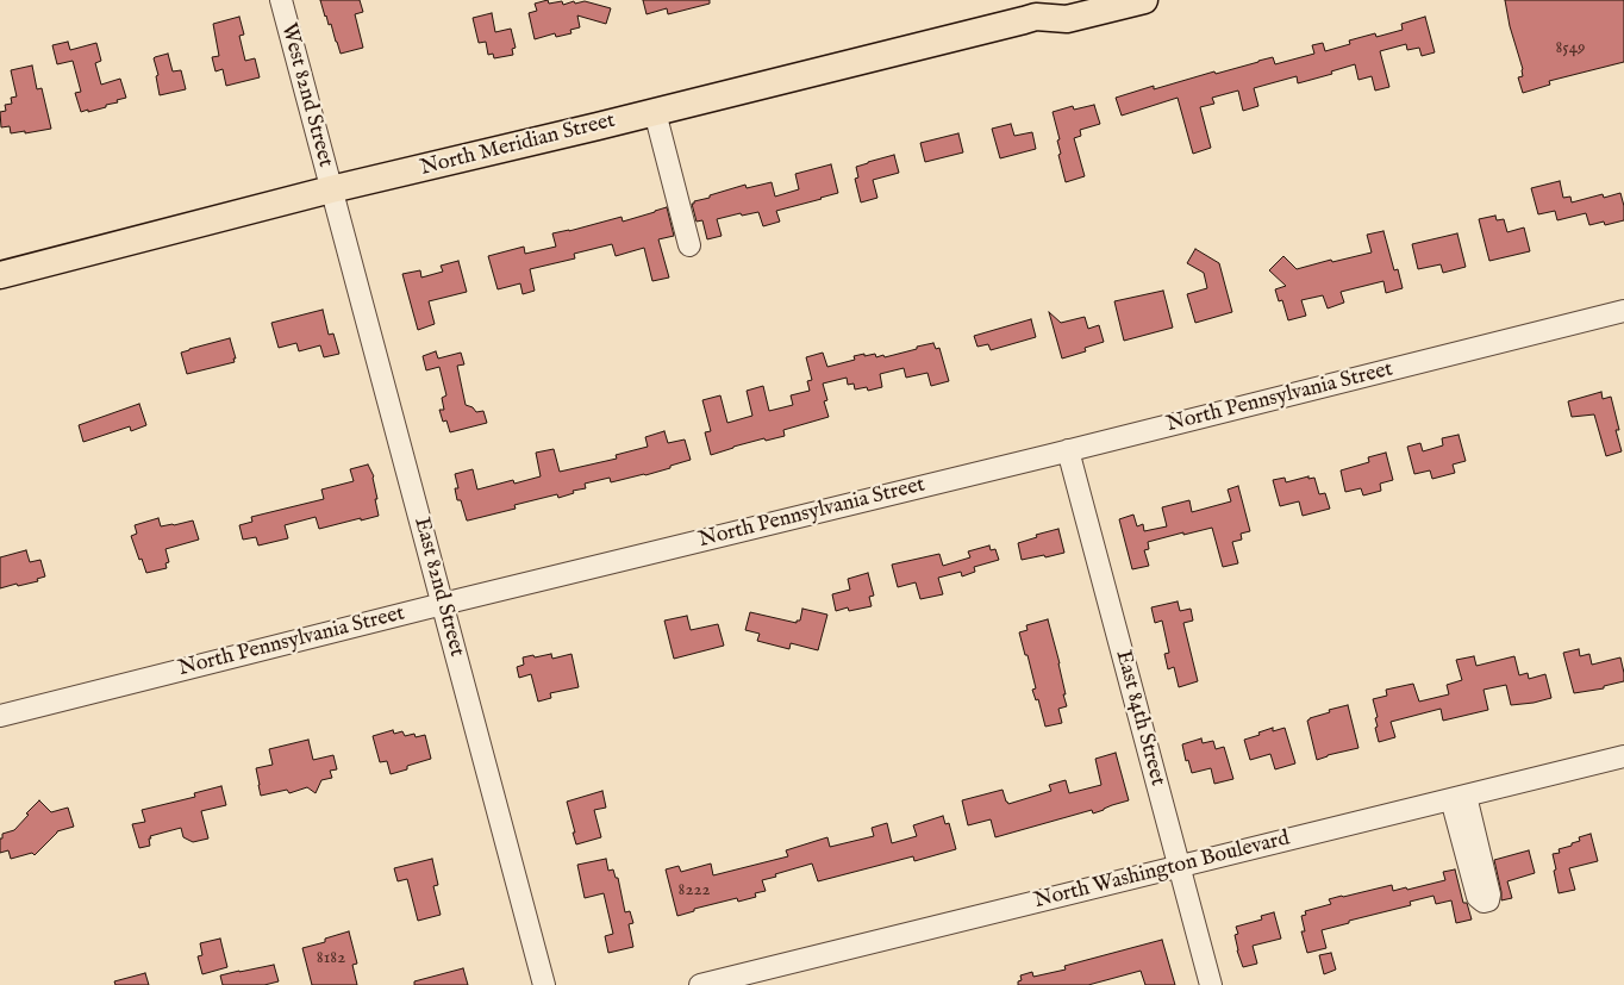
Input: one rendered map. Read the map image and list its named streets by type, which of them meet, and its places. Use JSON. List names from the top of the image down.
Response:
{
  "streets": {
    "main road": ["North Meridian Street"],
    "street": [
      "West 82nd Street",
      "North Pennsylvania Street",
      "East 82nd Street",
      "East 84th Street",
      "North Washington Boulevard"
    ]
  },
  "crossings": [
    ["West 82nd Street", "North Meridian Street"],
    ["West 82nd Street", "East 82nd Street"],
    ["North Meridian Street", "East 82nd Street"],
    ["North Pennsylvania Street", "East 82nd Street"],
    ["North Pennsylvania Street", "East 84th Street"],
    ["East 84th Street", "North Washington Boulevard"]
  ],
  "house_numbers": ["8549", "8222", "8182"]
}
